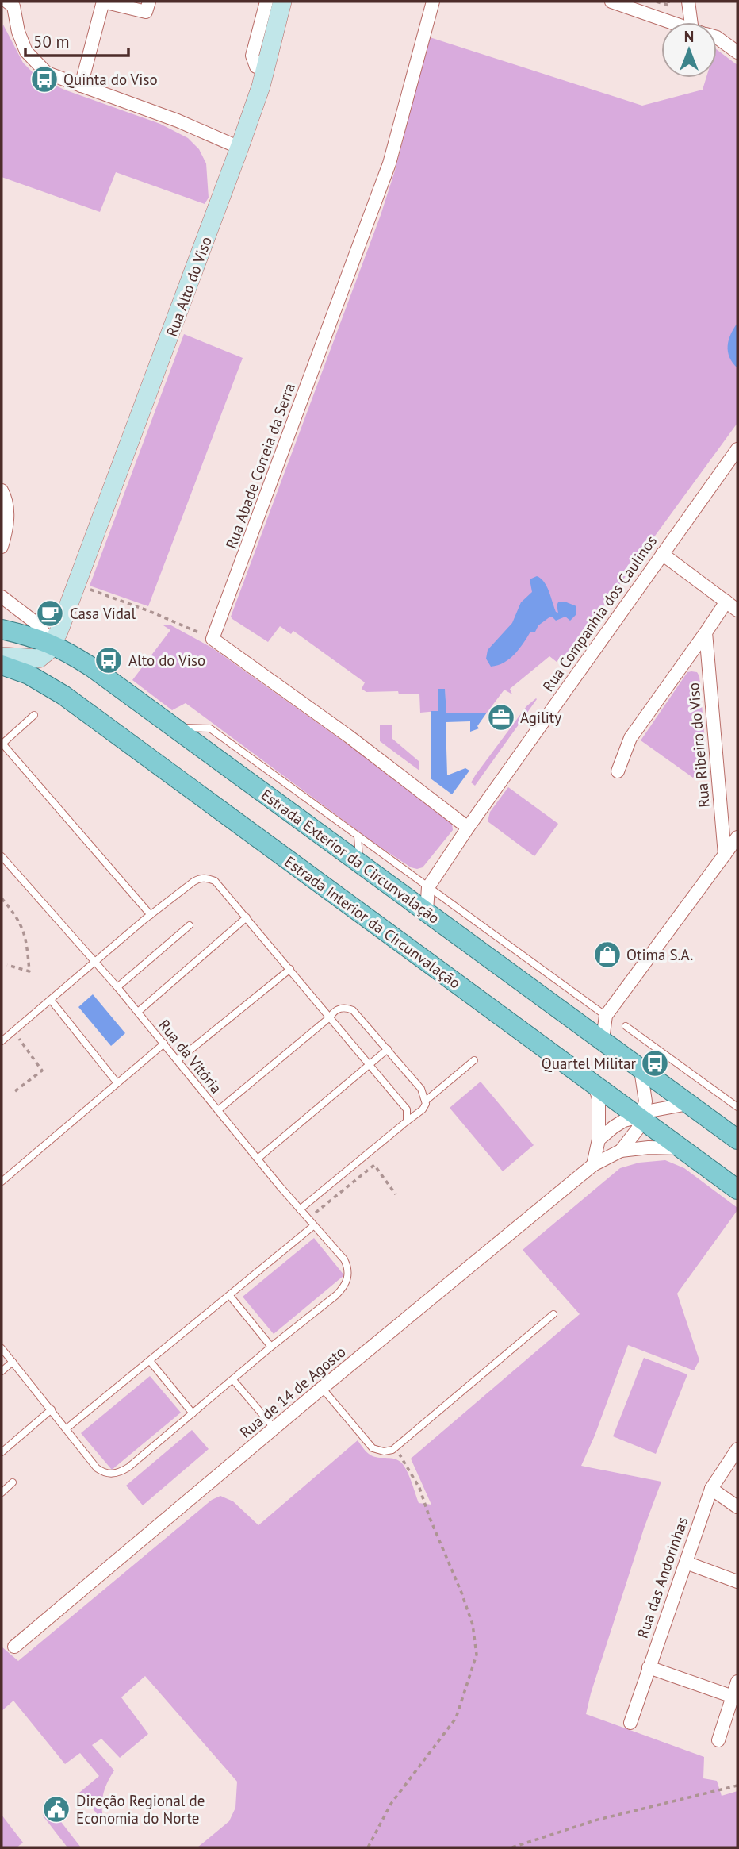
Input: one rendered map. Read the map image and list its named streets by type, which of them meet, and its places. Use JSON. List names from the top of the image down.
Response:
{
  "streets": {
    "main road": ["Rua Alto do Viso", "Estrada Exterior da Circunvalação", "Estrada Interior da Circunvalação"],
    "street": [
      "Rua Abade Correia da Serra",
      "Rua Companhia dos Caulinos",
      "Rua Ribeiro do Viso",
      "Rua de 14 de Agosto",
      "Rua das Andorinhas"
    ],
    "lane": ["Rua da Vitória"]
  },
  "crossings": [
    ["Rua Alto do Viso", "Estrada Exterior da Circunvalação"],
    ["Rua Companhia dos Caulinos", "Estrada Exterior da Circunvalação"],
    ["Estrada Exterior da Circunvalação", "Rua de 14 de Agosto"],
    ["Estrada Interior da Circunvalação", "Rua de 14 de Agosto"]
  ],
  "places": {
    "bus stop": ["Quinta do Viso", "Alto do Viso", "Quartel Militar"],
    "cafe": ["Casa Vidal"],
    "office": ["Agility"],
    "shop": ["Otima S.A."],
    "public building": ["Direção Regional de Economia do Norte"]
  },
  "scale_bar": "50 m",
  "north": "top"
}
